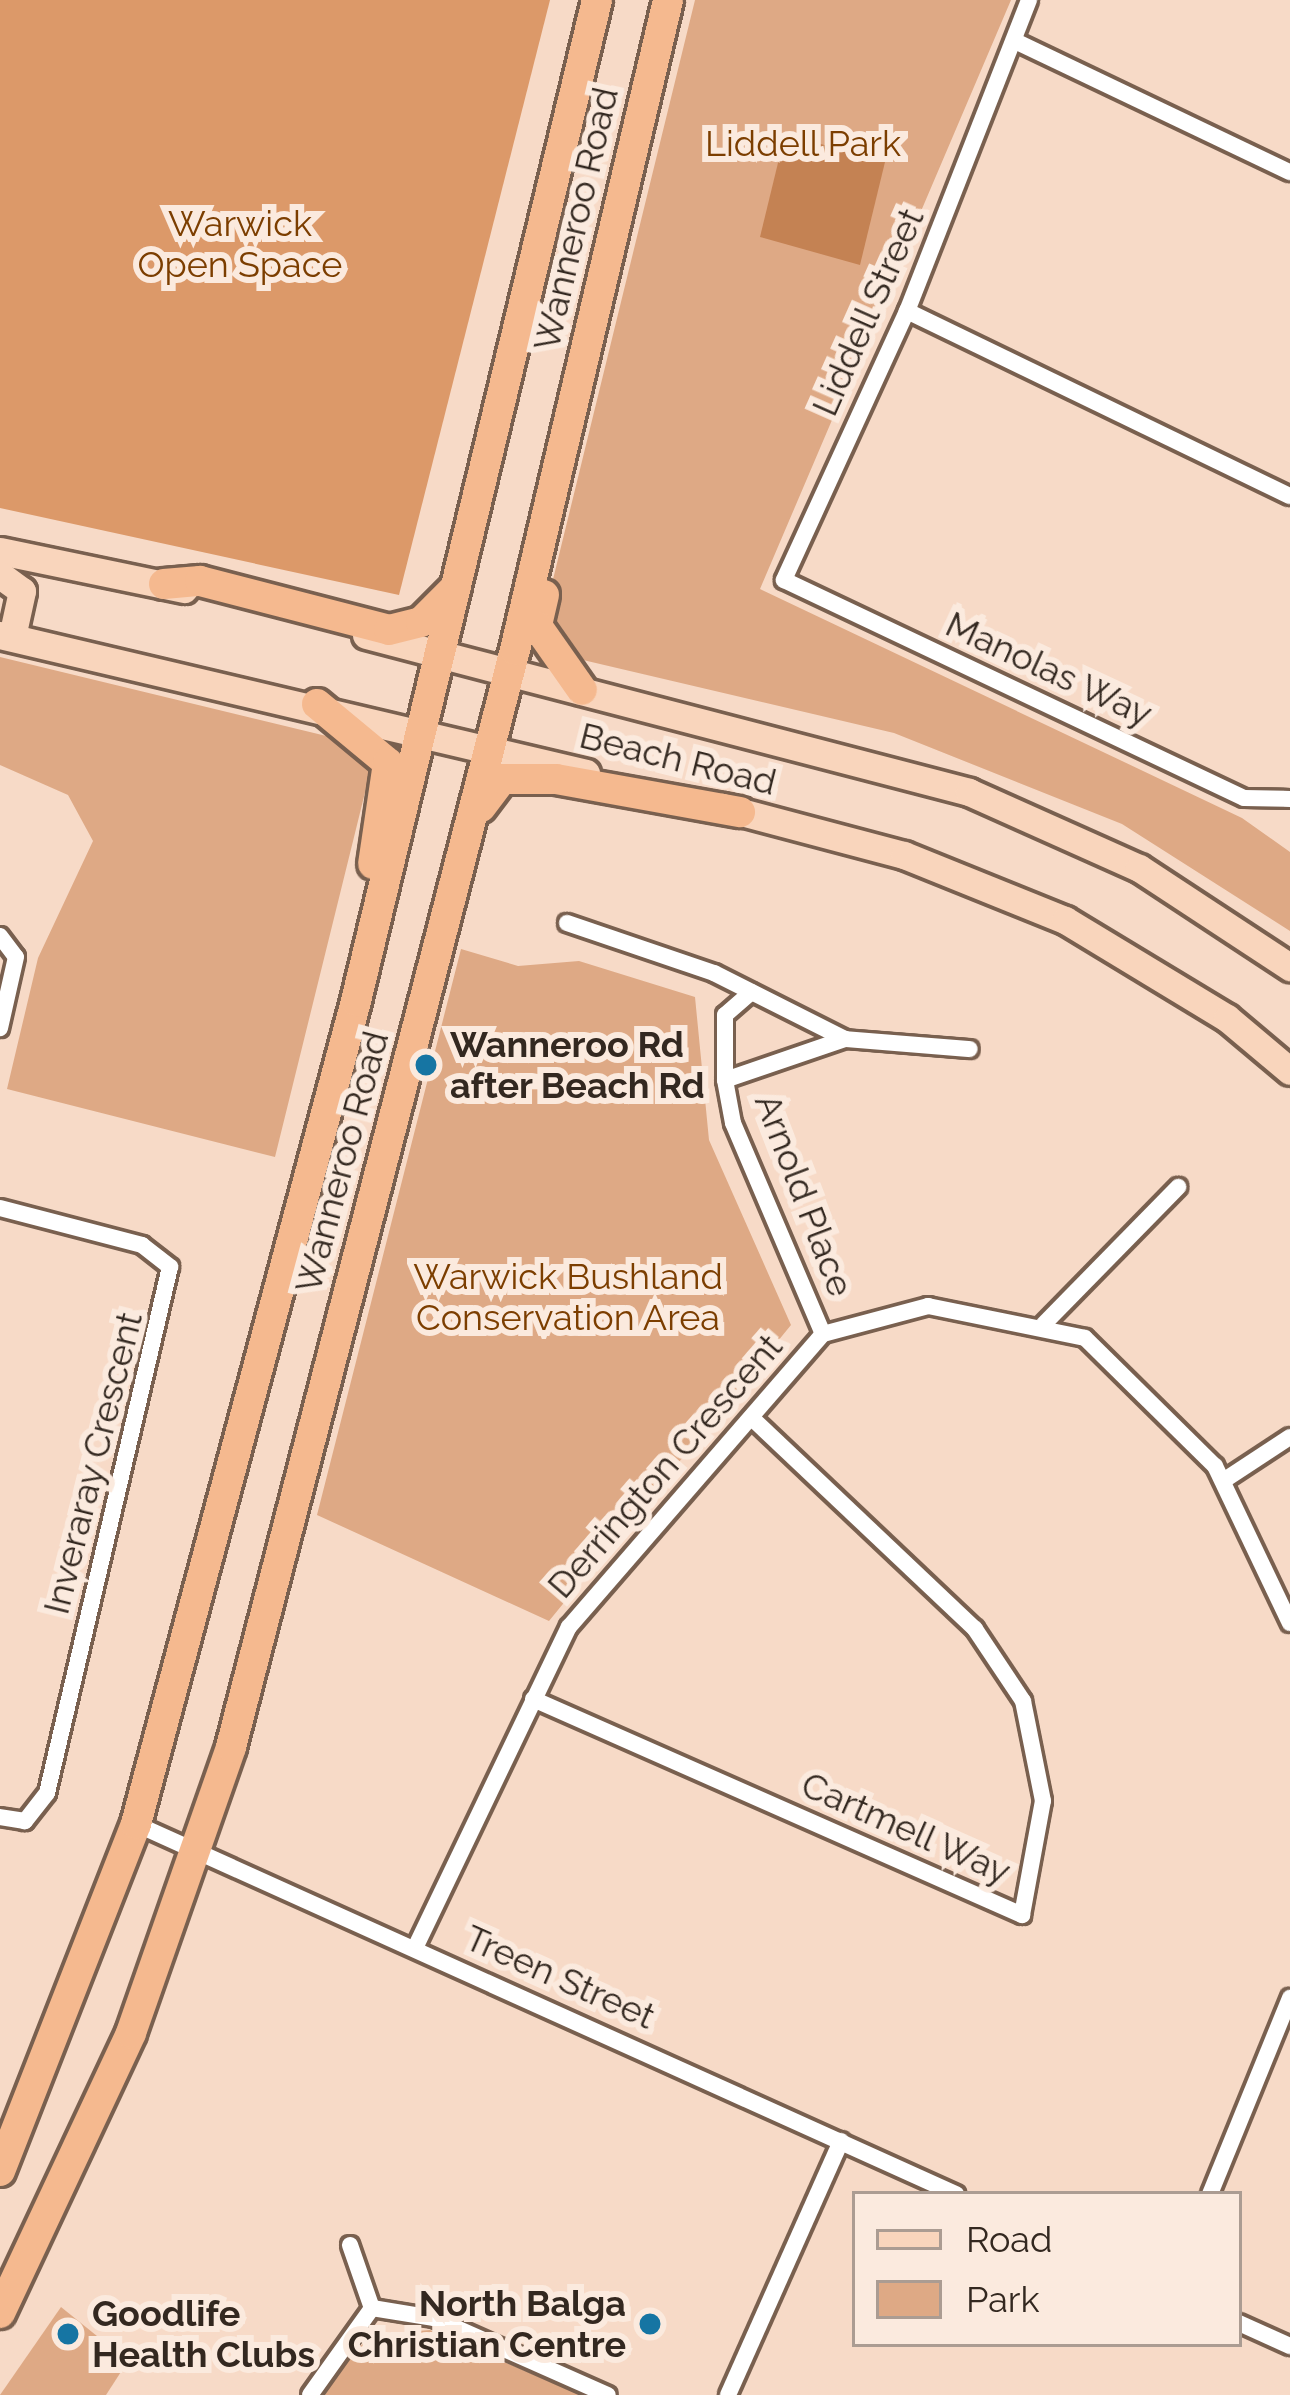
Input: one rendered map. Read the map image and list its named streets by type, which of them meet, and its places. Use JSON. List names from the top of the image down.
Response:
{
  "streets": {
    "highway": ["Wanneroo Road"],
    "main road": ["Beach Road"],
    "street": [
      "Liddell Street",
      "Manolas Way",
      "Arnold Place",
      "Inveraray Crescent",
      "Derrington Crescent",
      "Cartmell Way",
      "Treen Street"
    ]
  },
  "crossings": [
    ["Wanneroo Road", "Beach Road"],
    ["Wanneroo Road", "Treen Street"],
    ["Liddell Street", "Manolas Way"],
    ["Arnold Place", "Derrington Crescent"],
    ["Derrington Crescent", "Cartmell Way"],
    ["Derrington Crescent", "Treen Street"]
  ],
  "parks": ["Liddell Park", "Warwick Open Space", "Warwick Bushland Conservation Area"],
  "places": ["Wanneroo Rd after Beach Rd", "North Balga Christian Centre", "Goodlife Health Clubs"],
  "legend": ["Road", "Park"]
}
